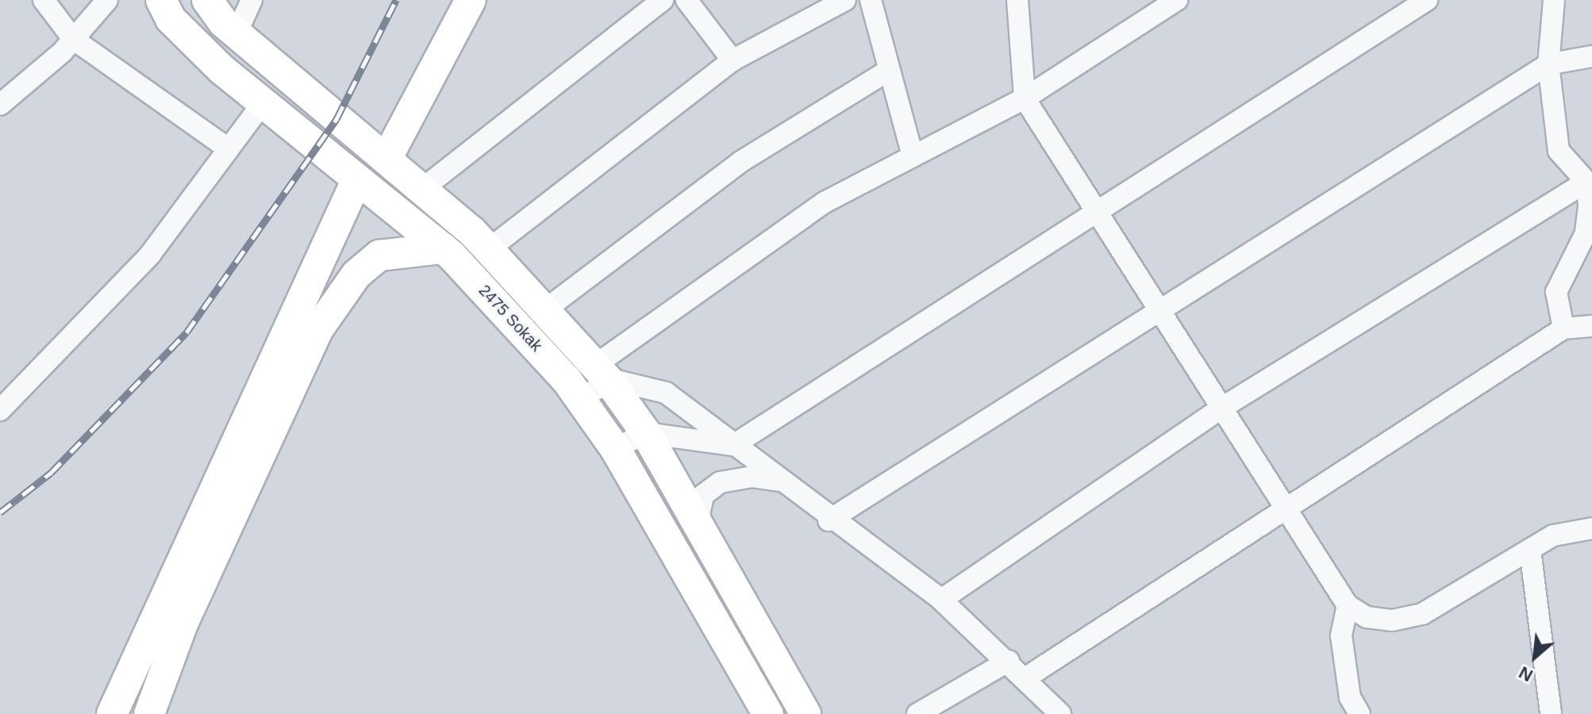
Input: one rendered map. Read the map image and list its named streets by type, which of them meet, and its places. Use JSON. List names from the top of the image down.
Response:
{
  "streets": {
    "main road": ["2475 Sokak"]
  },
  "north": "bottom left"
}
